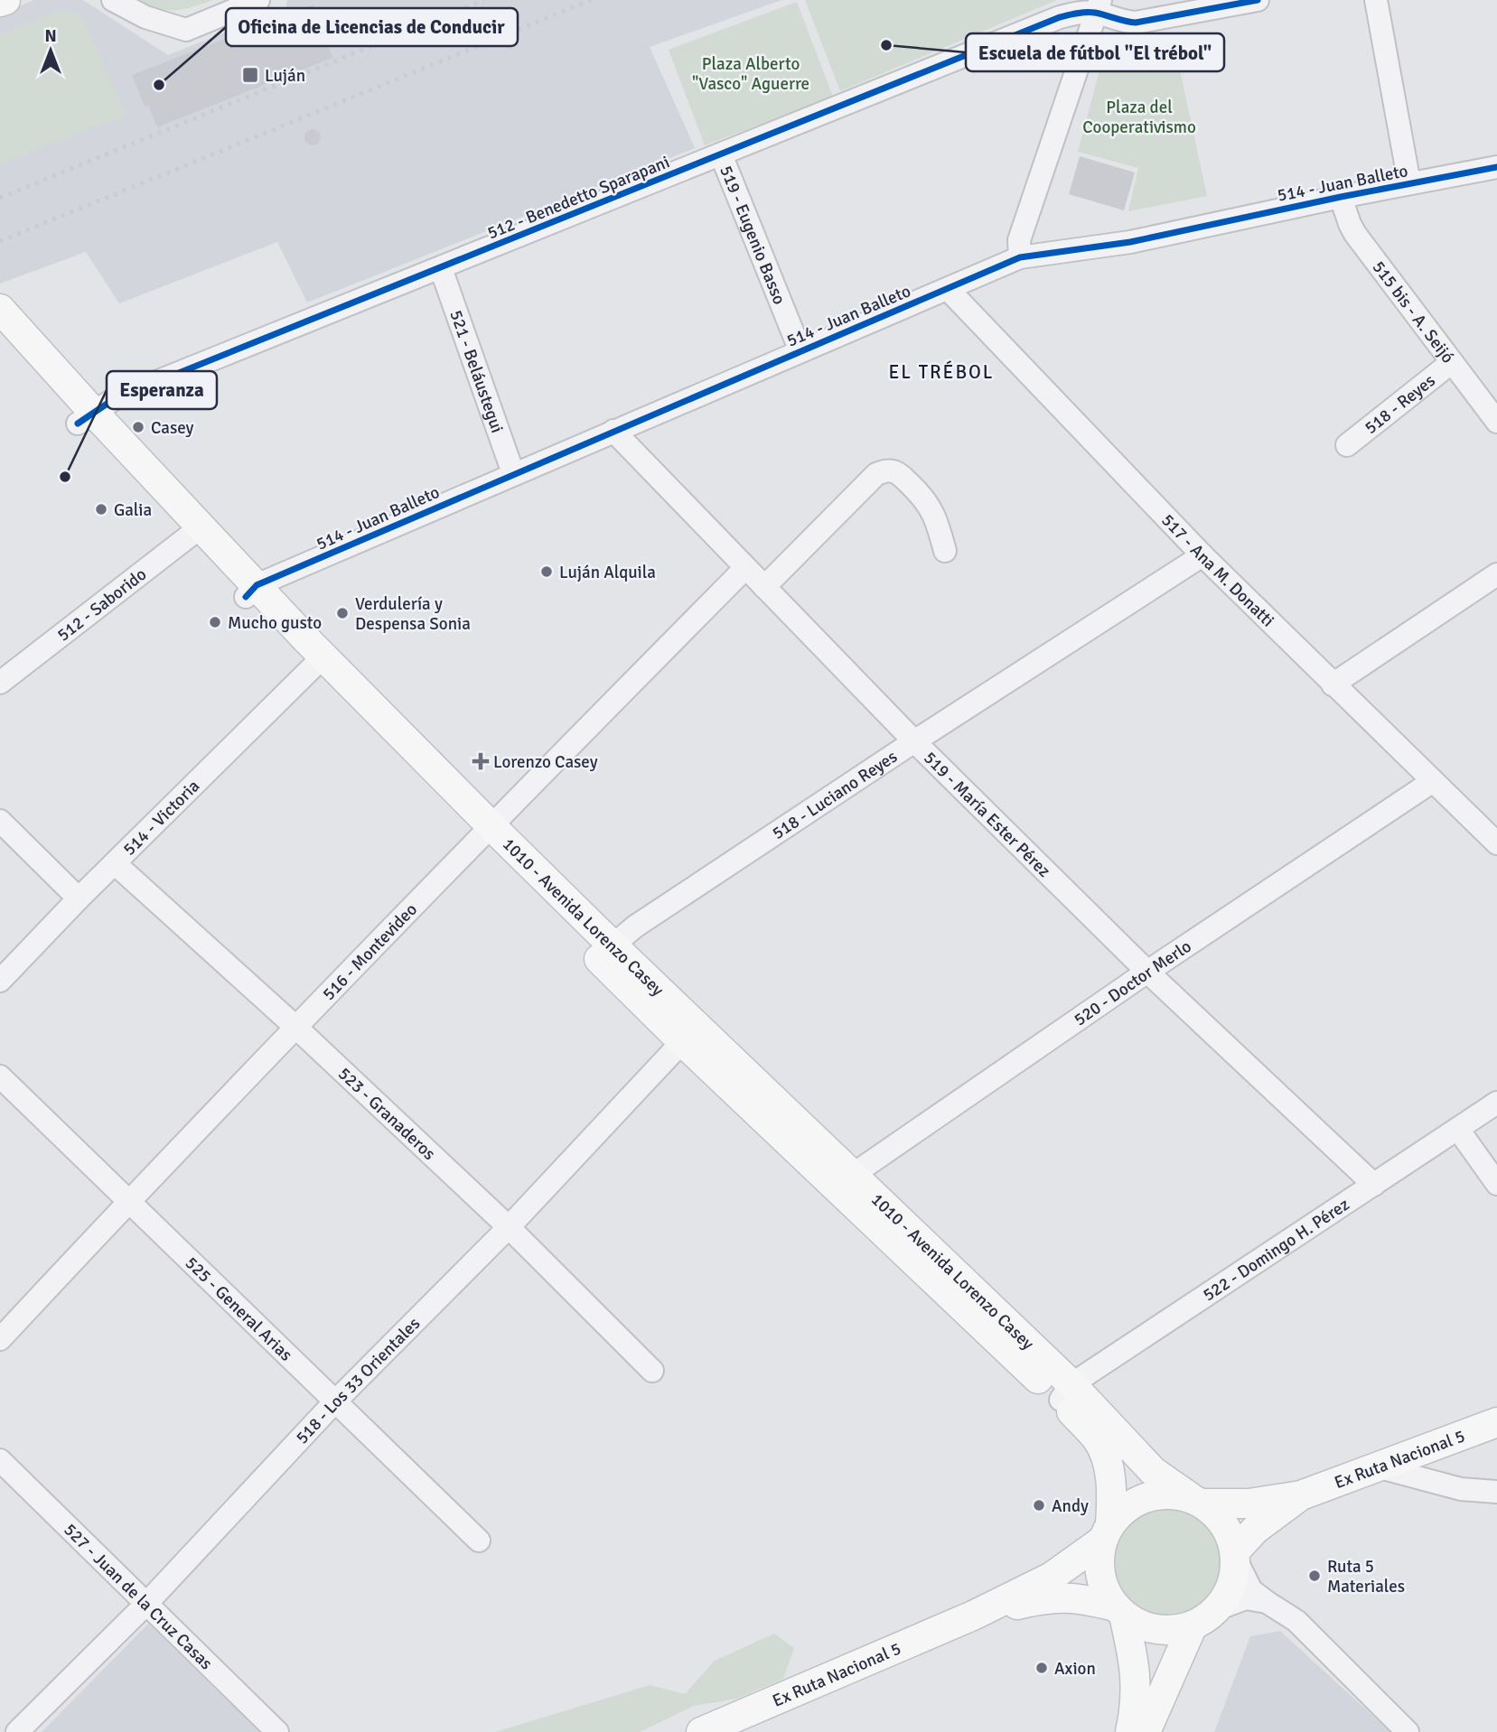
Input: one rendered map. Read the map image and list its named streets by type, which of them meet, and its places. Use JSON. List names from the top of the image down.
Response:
{
  "streets": {
    "main road": ["1010 - Avenida Lorenzo Casey", "Ex Ruta Nacional 5"],
    "street": [
      "514 - Juan Balleto",
      "512 - Benedetto Sparapani",
      "519 - Eugenio Basso",
      "515 bis - A. Seijó",
      "521 - Beláustegui",
      "518 - Reyes",
      "517 - Ana M. Donatti",
      "512 - Saborido",
      "518 - Luciano Reyes",
      "519 - María Ester Pérez",
      "514 - Victoria",
      "516 - Montevideo",
      "520 - Doctor Merlo",
      "523 - Granaderos",
      "522 - Domingo H. Pérez",
      "525 - General Arias",
      "518 - Los 33 Orientales",
      "527 - Juan de la Cruz Casas"
    ]
  },
  "crossings": [
    ["514 - Juan Balleto", "519 - Eugenio Basso"],
    ["514 - Juan Balleto", "515 bis - A. Seijó"],
    ["514 - Juan Balleto", "521 - Beláustegui"],
    ["514 - Juan Balleto", "517 - Ana M. Donatti"],
    ["514 - Juan Balleto", "519 - María Ester Pérez"],
    ["514 - Juan Balleto", "1010 - Avenida Lorenzo Casey"],
    ["512 - Benedetto Sparapani", "519 - Eugenio Basso"],
    ["512 - Benedetto Sparapani", "521 - Beláustegui"],
    ["512 - Benedetto Sparapani", "1010 - Avenida Lorenzo Casey"],
    ["515 bis - A. Seijó", "518 - Reyes"],
    ["517 - Ana M. Donatti", "518 - Luciano Reyes"],
    ["517 - Ana M. Donatti", "520 - Doctor Merlo"],
    ["512 - Saborido", "1010 - Avenida Lorenzo Casey"],
    ["518 - Luciano Reyes", "519 - María Ester Pérez"],
    ["518 - Luciano Reyes", "1010 - Avenida Lorenzo Casey"],
    ["519 - María Ester Pérez", "516 - Montevideo"],
    ["519 - María Ester Pérez", "520 - Doctor Merlo"],
    ["519 - María Ester Pérez", "522 - Domingo H. Pérez"],
    ["514 - Victoria", "1010 - Avenida Lorenzo Casey"],
    ["514 - Victoria", "523 - Granaderos"],
    ["1010 - Avenida Lorenzo Casey", "516 - Montevideo"],
    ["1010 - Avenida Lorenzo Casey", "520 - Doctor Merlo"],
    ["1010 - Avenida Lorenzo Casey", "522 - Domingo H. Pérez"],
    ["1010 - Avenida Lorenzo Casey", "518 - Los 33 Orientales"],
    ["1010 - Avenida Lorenzo Casey", "Ex Ruta Nacional 5"],
    ["516 - Montevideo", "523 - Granaderos"],
    ["516 - Montevideo", "525 - General Arias"],
    ["523 - Granaderos", "518 - Los 33 Orientales"],
    ["525 - General Arias", "518 - Los 33 Orientales"],
    ["518 - Los 33 Orientales", "527 - Juan de la Cruz Casas"]
  ],
  "districts": ["EL TRÉBOL"],
  "parks": ["Plaza Alberto \"Vasco\" Aguerre", "Plaza del Cooperativismo"],
  "places": {
    "other": [
      "Escuela de fútbol \"El trébol\"",
      "Oficina de Licencias de Conducir",
      "Casey",
      "Esperanza",
      "Galia",
      "Luján Alquila",
      "Verdulería y Despensa Sonia",
      "Mucho gusto",
      "Andy",
      "Ruta 5 Materiales",
      "Axion"
    ],
    "transit": ["Luján"],
    "health": ["Lorenzo Casey"]
  },
  "north": "top"
}
